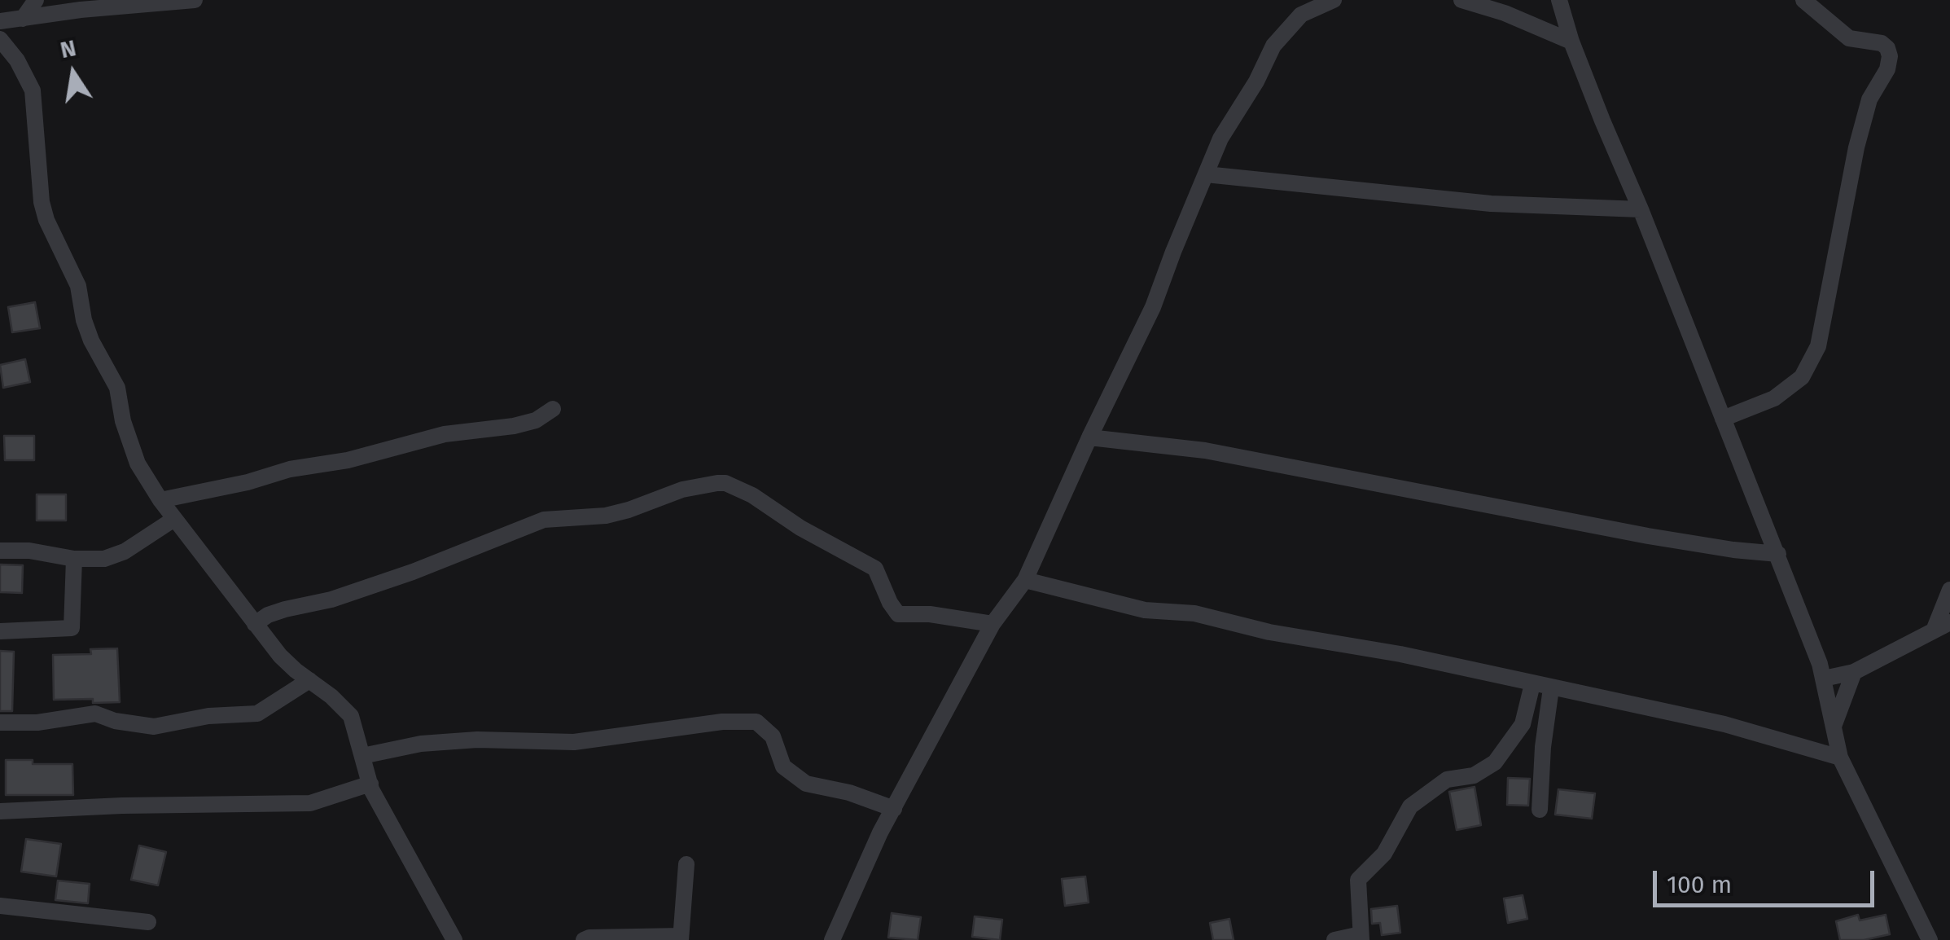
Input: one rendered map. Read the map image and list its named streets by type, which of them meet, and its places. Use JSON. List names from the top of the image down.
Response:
{
  "scale_bar": "100 m",
  "north": "top"
}
